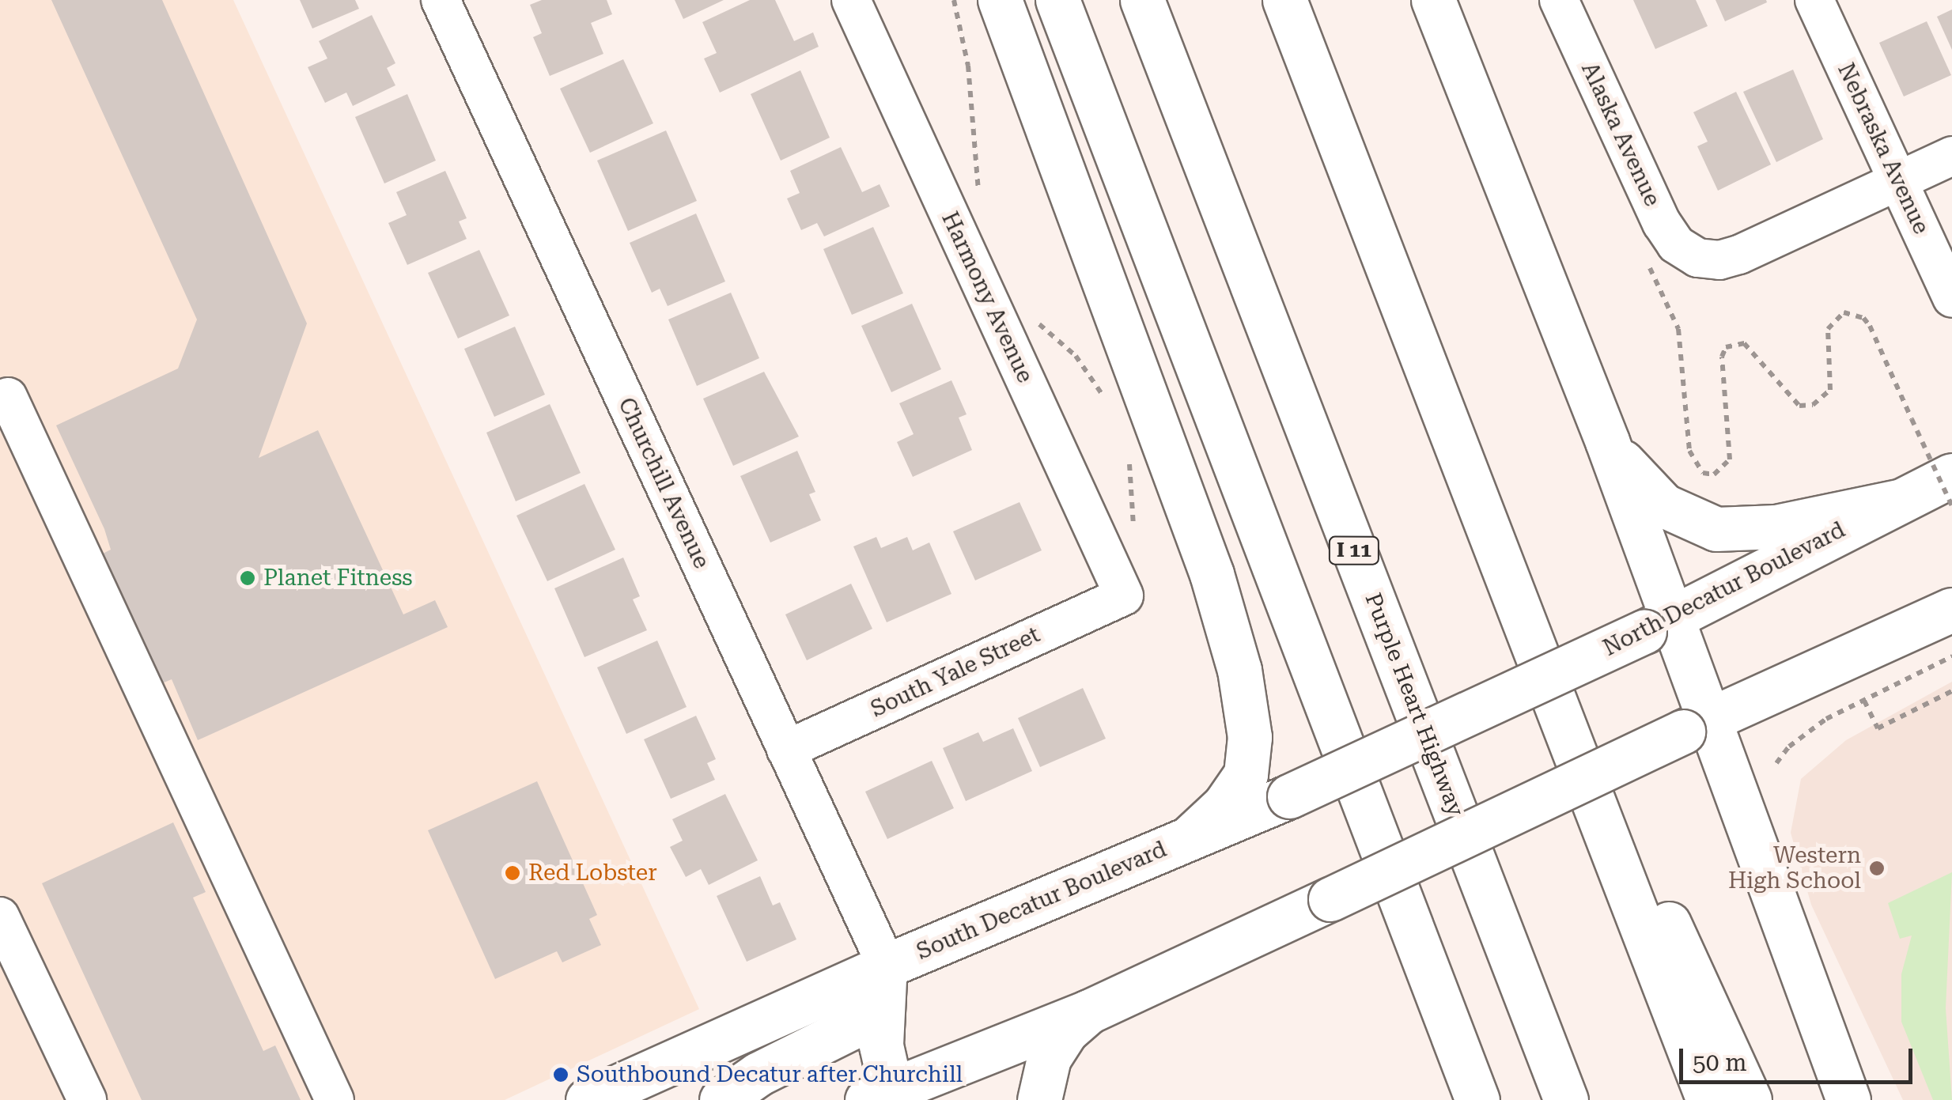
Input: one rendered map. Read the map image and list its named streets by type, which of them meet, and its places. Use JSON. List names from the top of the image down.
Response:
{
  "streets": {
    "main road": [
      "I 11",
      "North Decatur Boulevard",
      "Purple Heart Highway",
      "South Decatur Boulevard"
    ],
    "street": [
      "Alaska Avenue",
      "Nebraska Avenue",
      "Harmony Avenue",
      "Churchill Avenue",
      "South Yale Street"
    ]
  },
  "crossings": [
    ["Alaska Avenue", "Nebraska Avenue"],
    ["Harmony Avenue", "South Yale Street"],
    ["Churchill Avenue", "South Yale Street"],
    ["Churchill Avenue", "South Decatur Boulevard"],
    ["North Decatur Boulevard", "South Decatur Boulevard"]
  ],
  "places": [
    "Planet Fitness",
    "Western High School",
    "Red Lobster",
    "Southbound Decatur after Churchill"
  ],
  "scale_bar": "50 m"
}
